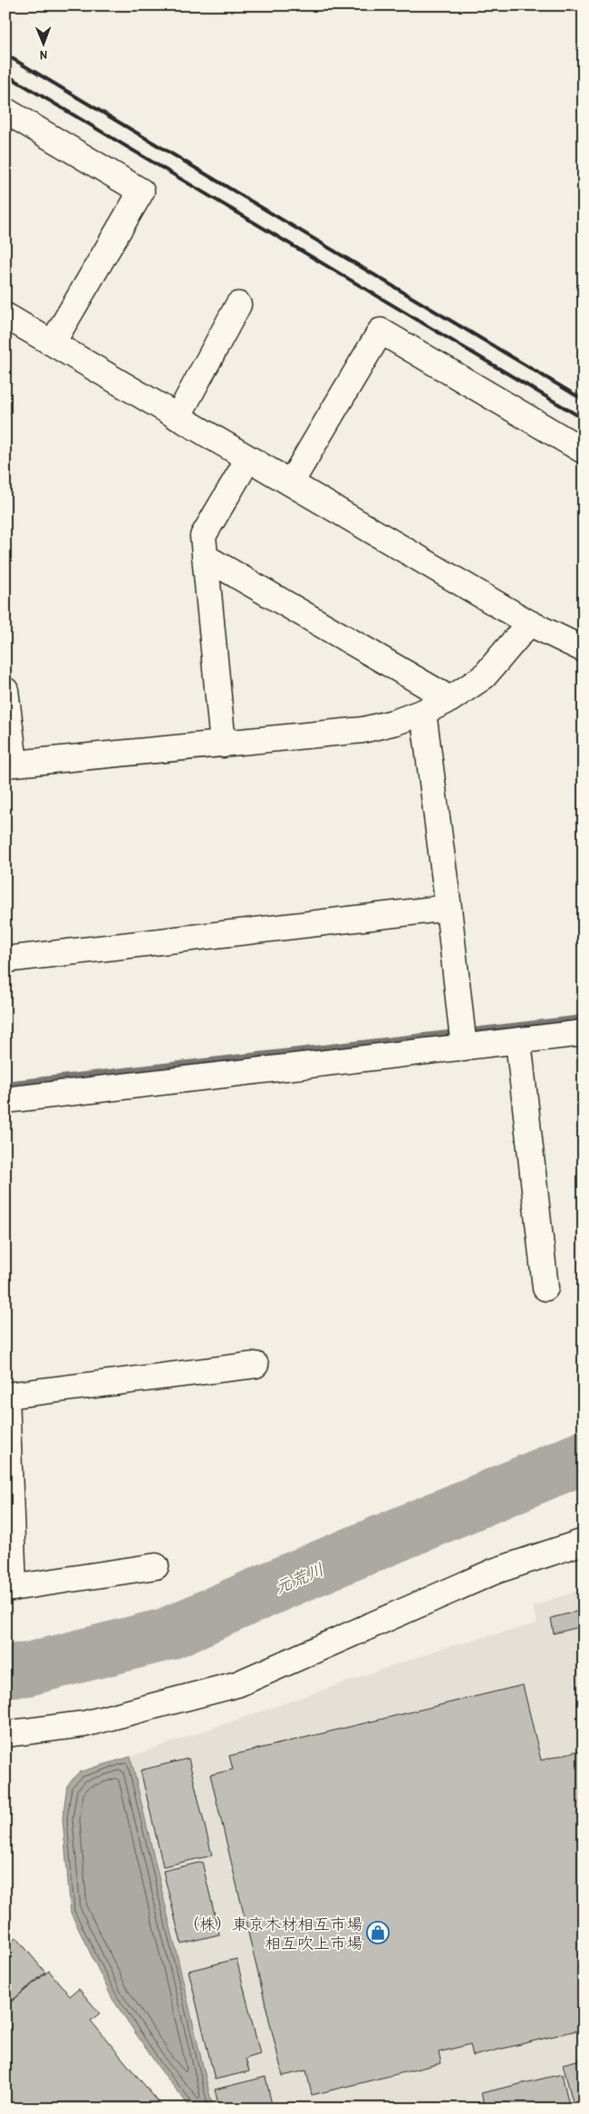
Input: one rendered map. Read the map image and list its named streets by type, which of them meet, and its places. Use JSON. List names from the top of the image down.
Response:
{
  "water": ["元荒川"],
  "places": {
    "shop": ["（株）東京木材相互市場 相互吹上市場"]
  },
  "north": "bottom"
}
